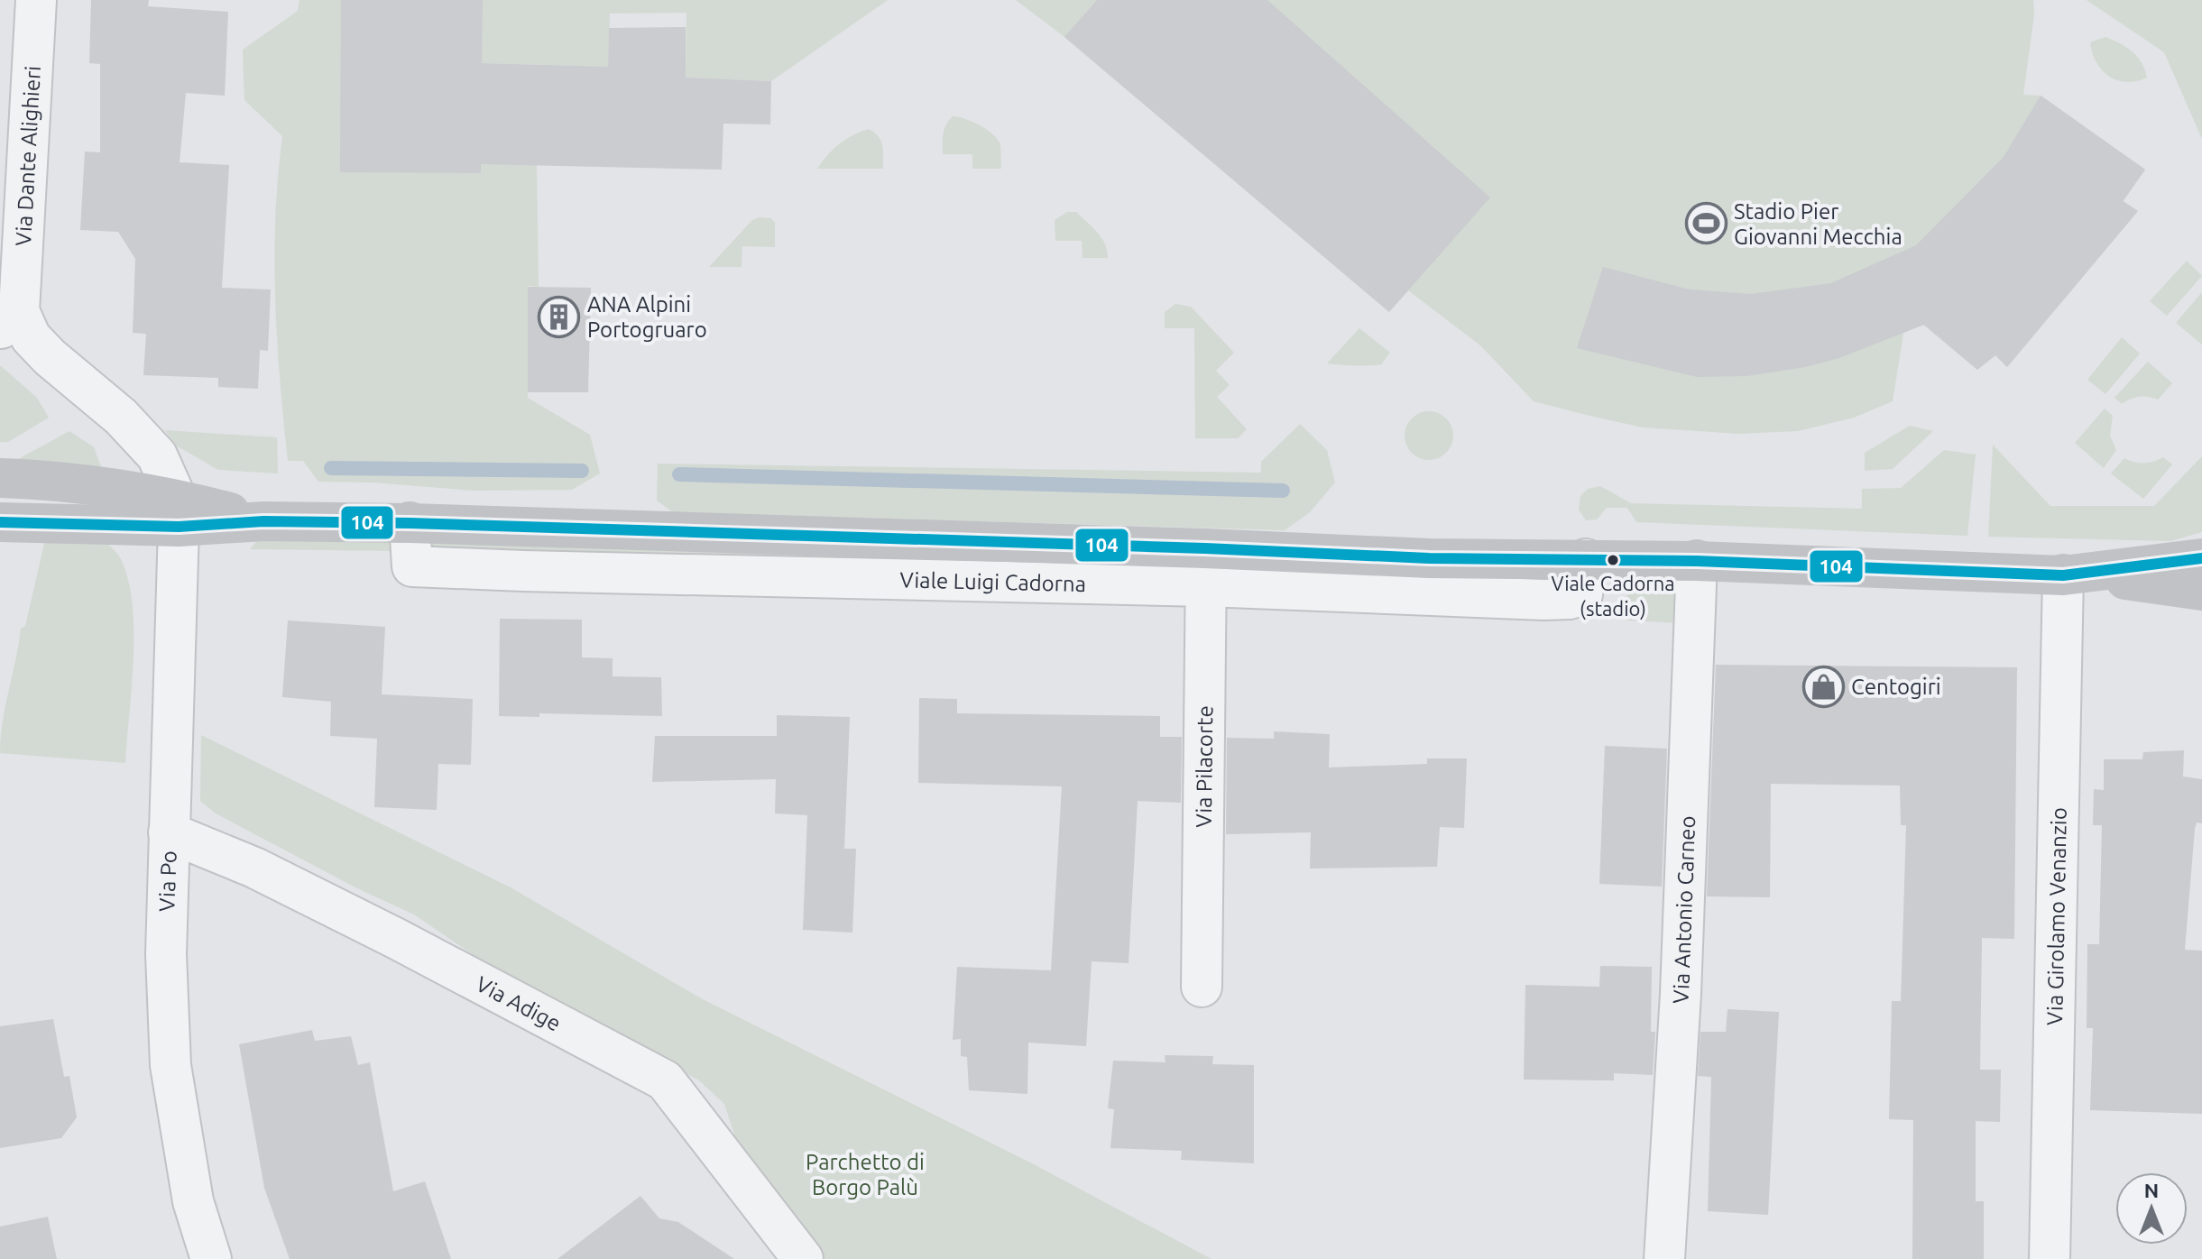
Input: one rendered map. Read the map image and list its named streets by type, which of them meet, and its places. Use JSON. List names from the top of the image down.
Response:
{
  "streets": {
    "main road": ["Viale Luigi Cadorna"],
    "street": [
      "Via Dante Alighieri",
      "Via Pilacorte",
      "Via Po",
      "Via Antonio Carneo",
      "Via Girolamo Venanzio",
      "Via Adige"
    ]
  },
  "crossings": [
    ["Via Dante Alighieri", "Viale Luigi Cadorna"],
    ["Via Dante Alighieri", "Via Po"],
    ["Viale Luigi Cadorna", "Via Pilacorte"],
    ["Viale Luigi Cadorna", "Via Po"],
    ["Viale Luigi Cadorna", "Via Antonio Carneo"],
    ["Viale Luigi Cadorna", "Via Girolamo Venanzio"],
    ["Via Po", "Via Adige"]
  ],
  "parks": ["Parchetto di Borgo Palù"],
  "places": {
    "sports": ["Stadio Pier Giovanni Mecchia"],
    "building": ["ANA Alpini Portogruaro"],
    "other": ["Viale Cadorna (stadio)"],
    "shop": ["Centogiri"]
  },
  "lines": ["transit line 104"],
  "north": "top"
}
